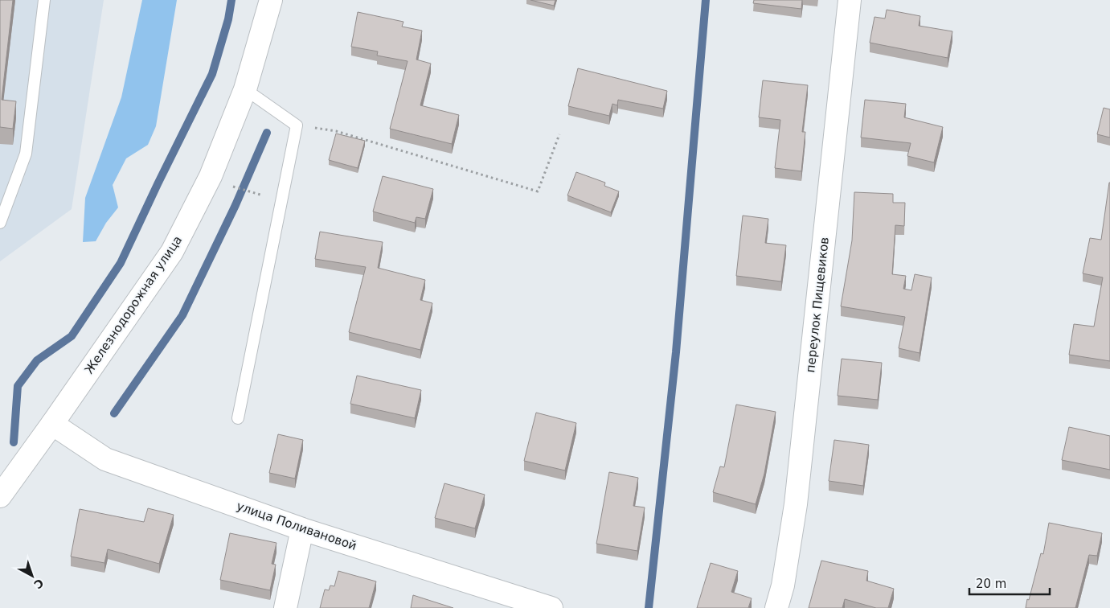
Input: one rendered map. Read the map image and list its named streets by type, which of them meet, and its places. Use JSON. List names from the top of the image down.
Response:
{
  "streets": {
    "street": ["Железнодорожная улица", "переулок Пищевиков", "улица Поливановой"]
  },
  "crossings": [
    ["Железнодорожная улица", "улица Поливановой"]
  ],
  "scale_bar": "20 m",
  "north": "bottom right"
}
